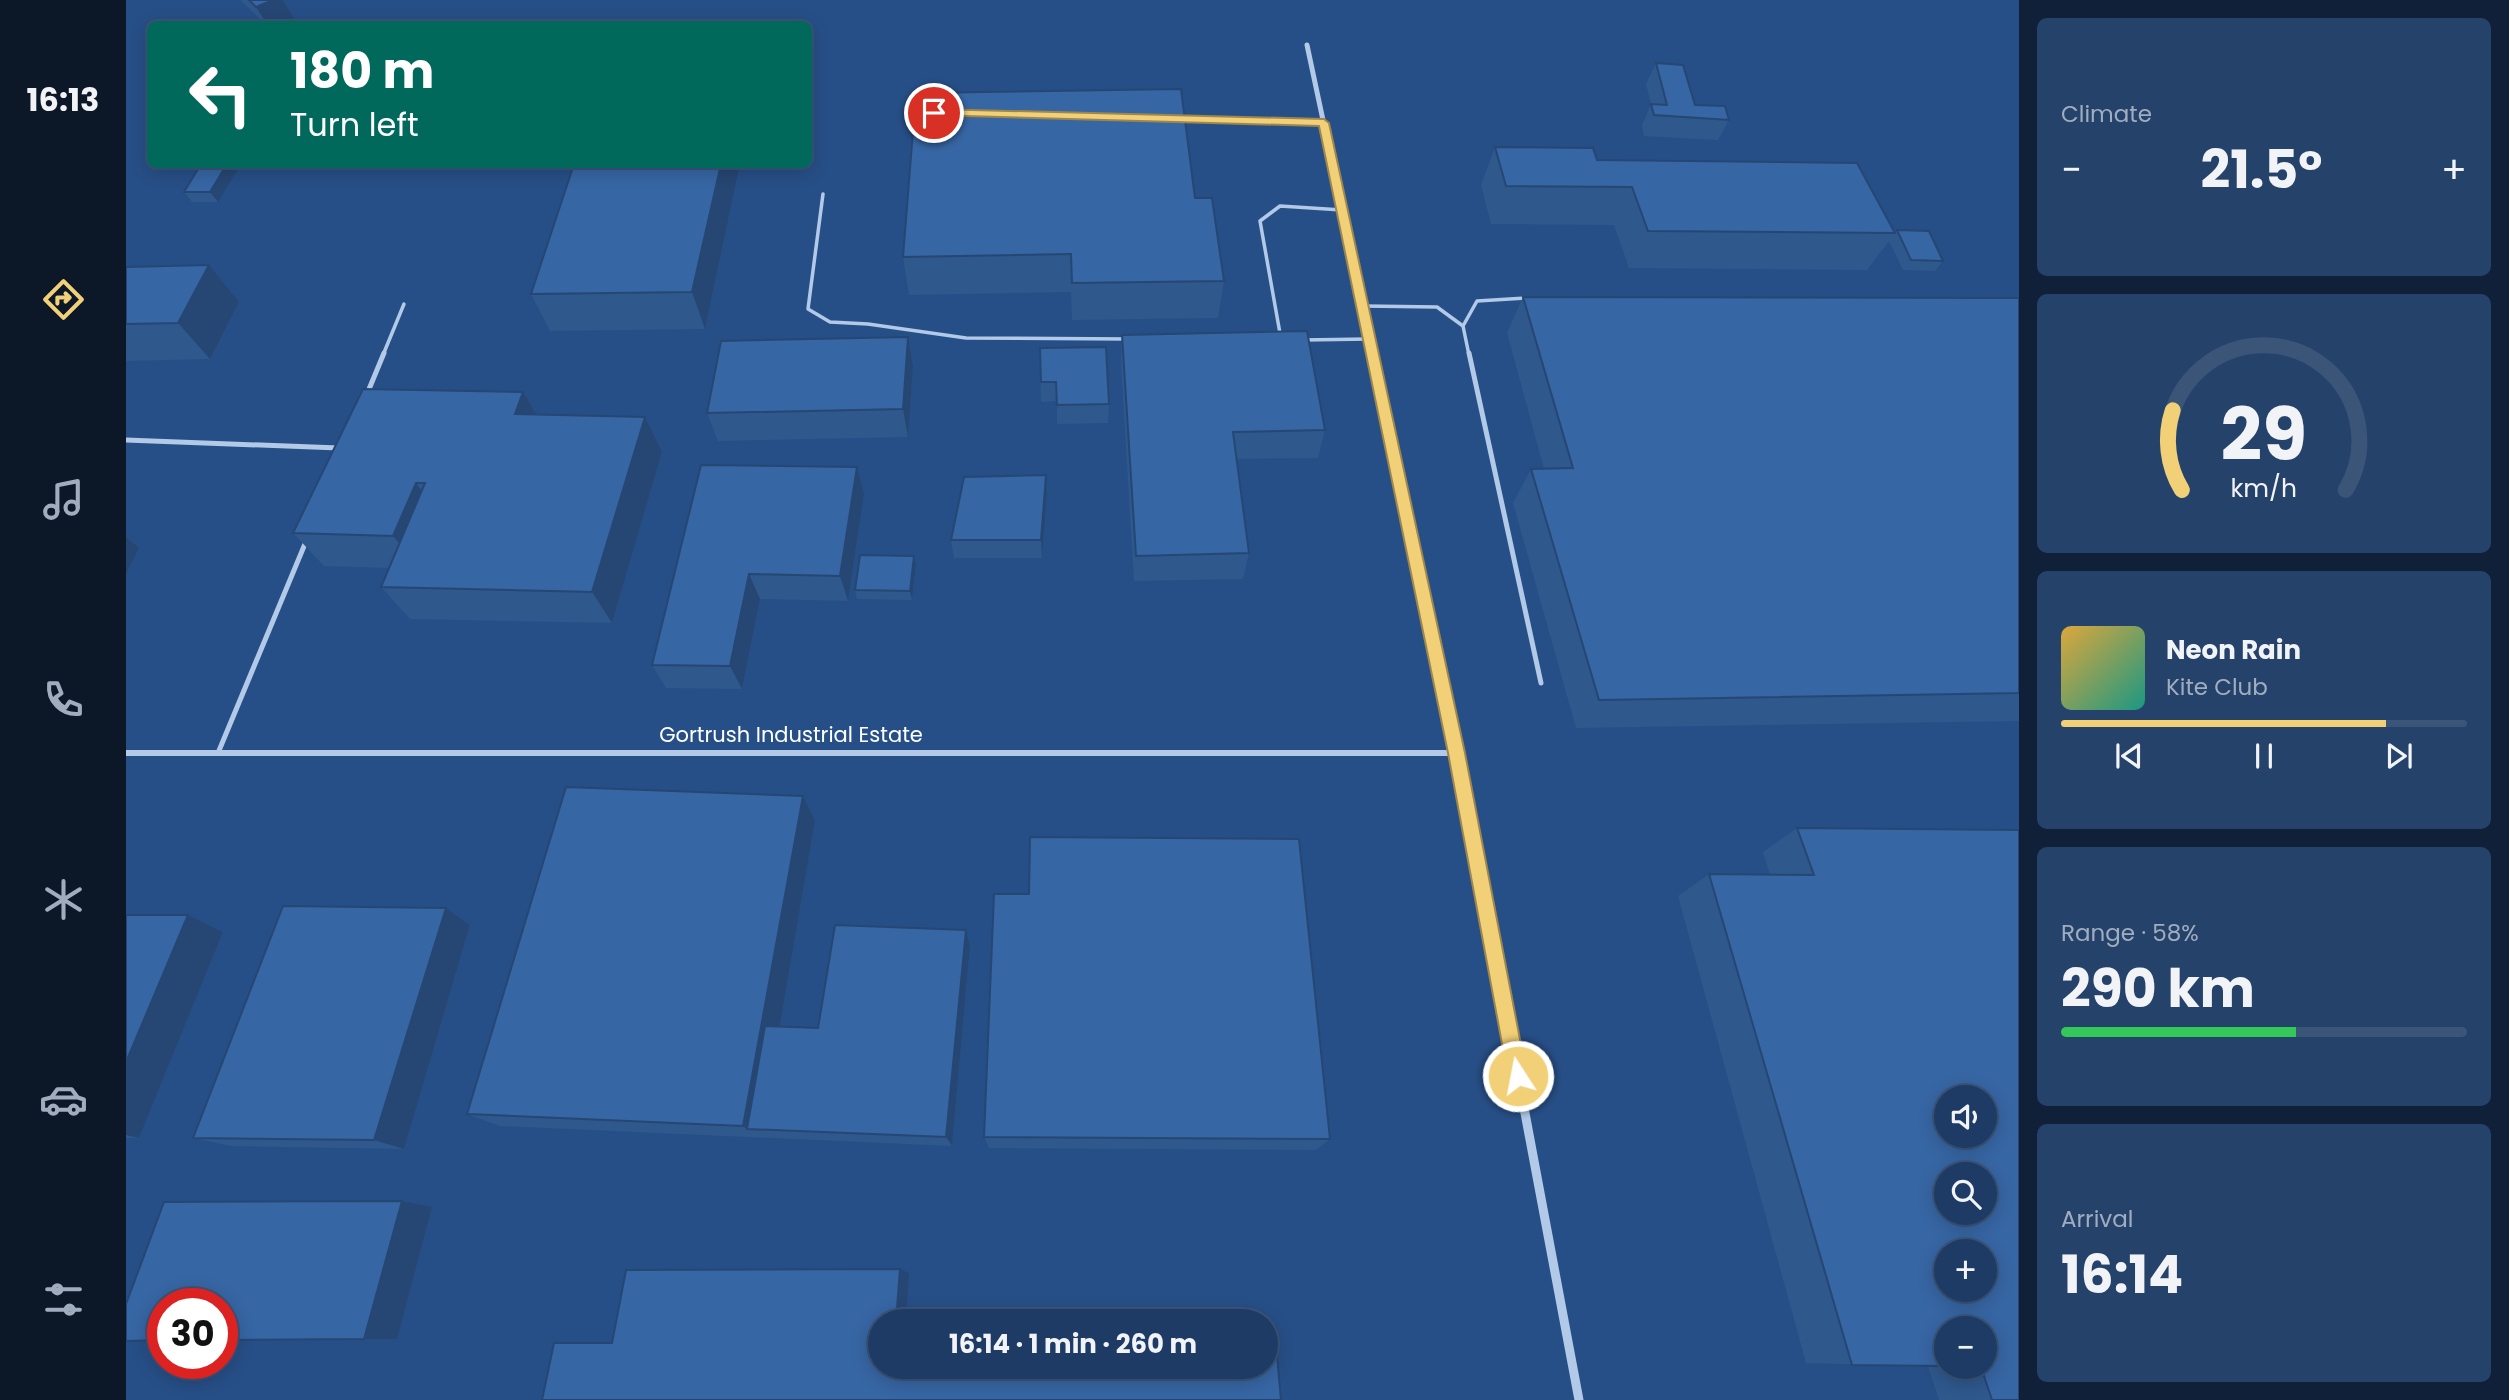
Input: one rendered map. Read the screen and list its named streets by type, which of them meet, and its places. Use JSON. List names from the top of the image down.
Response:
{
  "streets": {
    "street": ["Gortrush Industrial Estate"]
  },
  "page": {
    "tabs": "16:13",
    "tile": [
      "Climate",
      ["Range · 58%", "290 km"],
      ["Arrival", "16:14"]
    ],
    "turn": ["180 m", "Turn left"],
    "heat": ["−", "21.5°", "+"],
    "song": ["Neon Rain", "Kite Club"],
    "map_buttons": ["+", "−"],
    "limit": "30",
    "trip": "16:14 · 1 min · 260 m",
    "gauge": ["29", "km/h"]
  }
}
